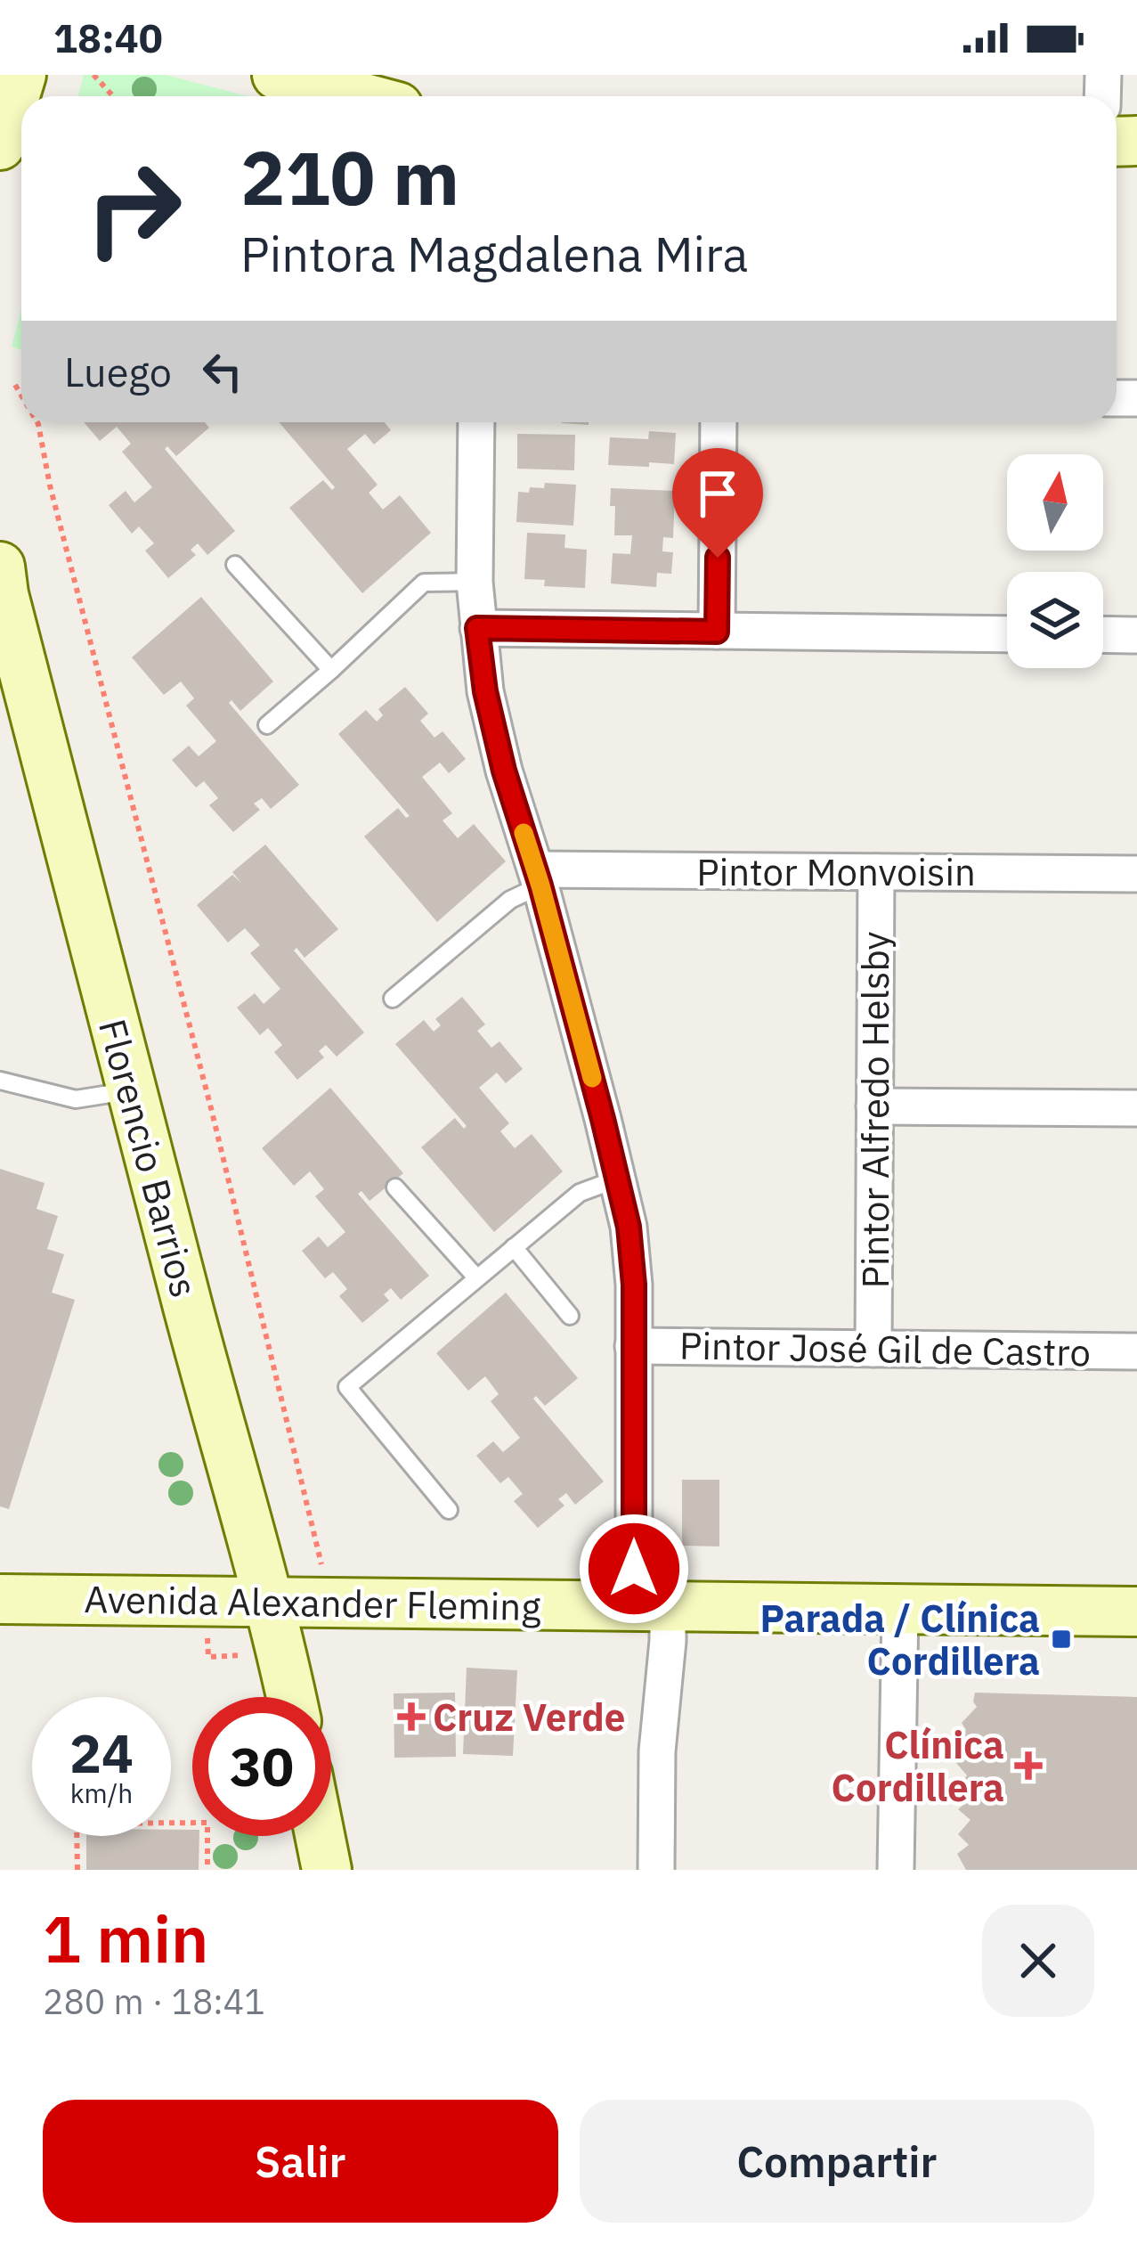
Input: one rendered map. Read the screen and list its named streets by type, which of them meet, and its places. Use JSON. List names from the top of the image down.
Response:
{
  "streets": {
    "main road": ["Florencio Barrios", "Avenida Alexander Fleming"],
    "street": ["Pintor Monvoisin", "Pintor Alfredo Helsby", "Pintor José Gil de Castro"]
  },
  "crossings": [
    ["Pintor Monvoisin", "Pintor Alfredo Helsby"],
    ["Pintor Alfredo Helsby", "Pintor José Gil de Castro"],
    ["Florencio Barrios", "Avenida Alexander Fleming"]
  ],
  "places": {
    "transit": ["Parada / Clínica Cordillera"],
    "health": ["Cruz Verde", "Clínica Cordillera"]
  },
  "north": "top",
  "page": {
    "status": "18:40",
    "turn": ["210 m", "Pintora Magdalena Mira"],
    "then": "Luego",
    "speed": "24 km/h",
    "limit": "30",
    "heading": ["1 min", "280 m · 18:41"],
    "buttons": ["Salir", "Compartir"]
  }
}
